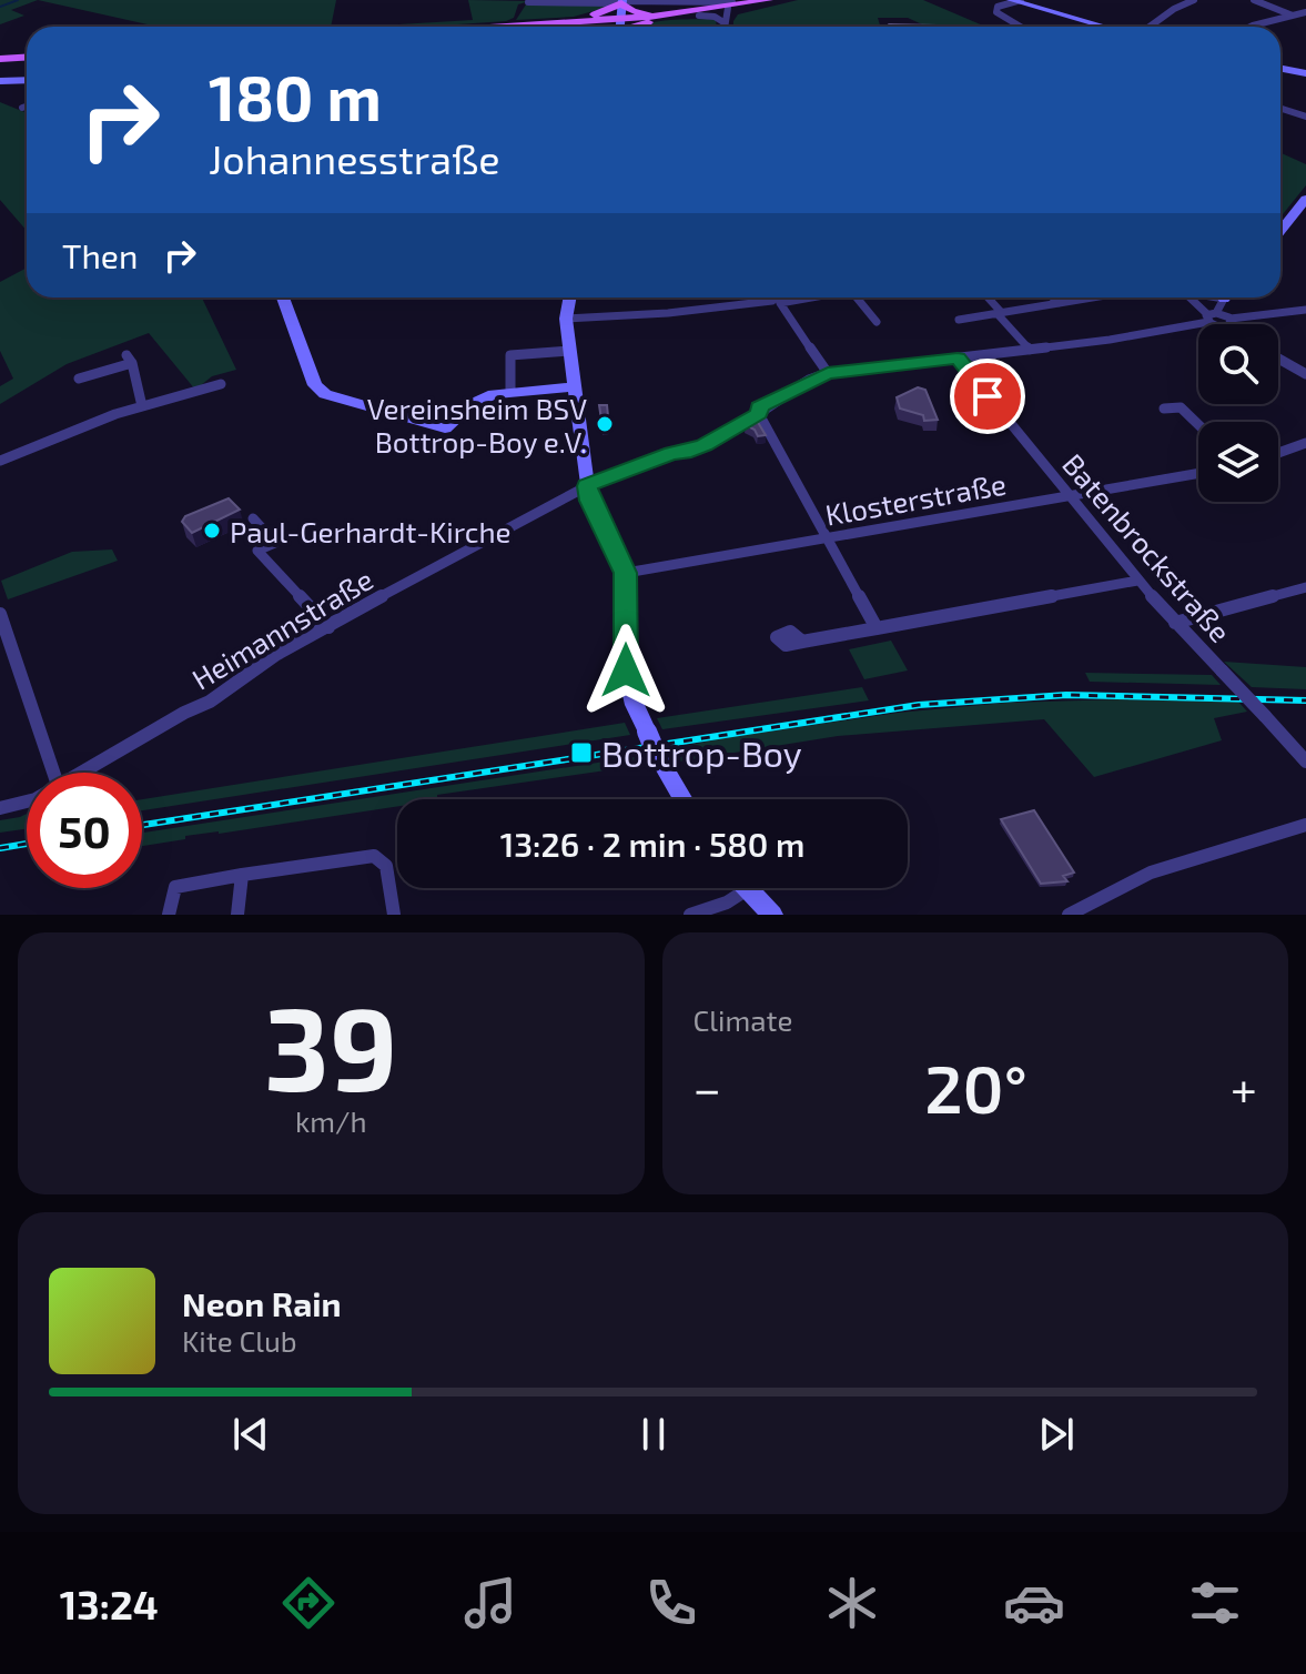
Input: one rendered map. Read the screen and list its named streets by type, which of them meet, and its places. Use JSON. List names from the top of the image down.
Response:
{
  "streets": {
    "street": ["Klosterstraße", "Batenbrockstraße", "Heimannstraße"]
  },
  "crossings": [
    ["Klosterstraße", "Batenbrockstraße"]
  ],
  "places": {
    "other": ["Vereinsheim BSV Bottrop-Boy e.V.", "Paul-Gerhardt-Kirche"],
    "transit": ["Bottrop-Boy"]
  },
  "page": {
    "turn": ["180 m", "Johannesstraße"],
    "then": "Then",
    "limit": "50",
    "trip": "13:26 · 2 min · 580 m",
    "tile": [
      ["39", "km/h"],
      "Climate"
    ],
    "heat": ["−", "20°", "+"],
    "song": ["Neon Rain", "Kite Club"],
    "tabs": "13:24"
  }
}
